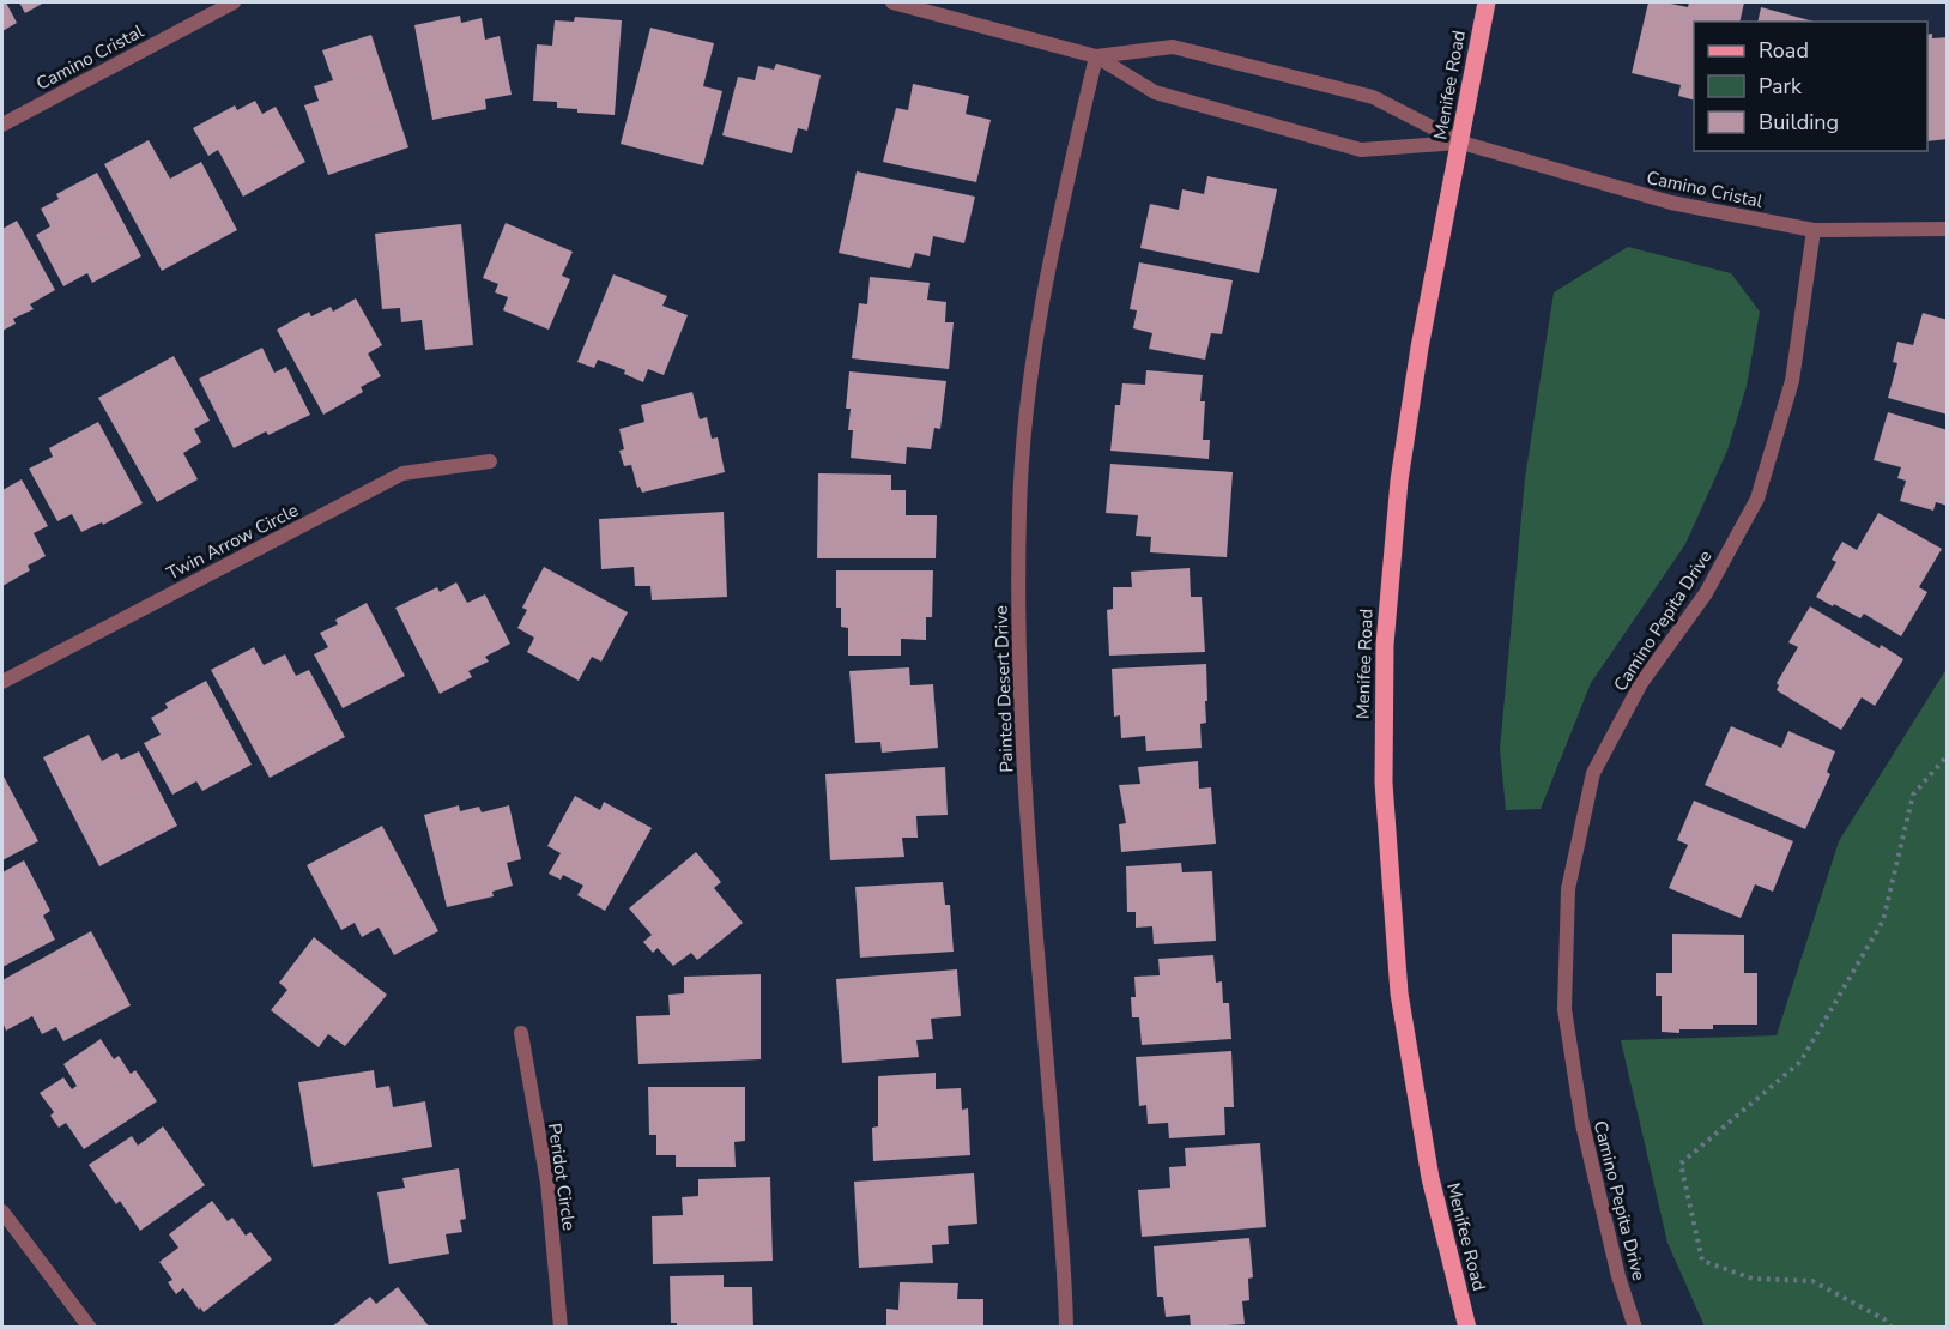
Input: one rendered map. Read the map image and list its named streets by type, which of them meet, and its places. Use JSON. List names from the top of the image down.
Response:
{
  "streets": {
    "main road": ["Menifee Road"],
    "street": [
      "Camino Cristal",
      "Twin Arrow Circle",
      "Camino Pepita Drive",
      "Painted Desert Drive",
      "Peridot Circle"
    ]
  },
  "crossings": [
    ["Camino Cristal", "Menifee Road"],
    ["Camino Cristal", "Camino Pepita Drive"],
    ["Camino Cristal", "Painted Desert Drive"]
  ],
  "legend": ["Road", "Park", "Building"]
}
